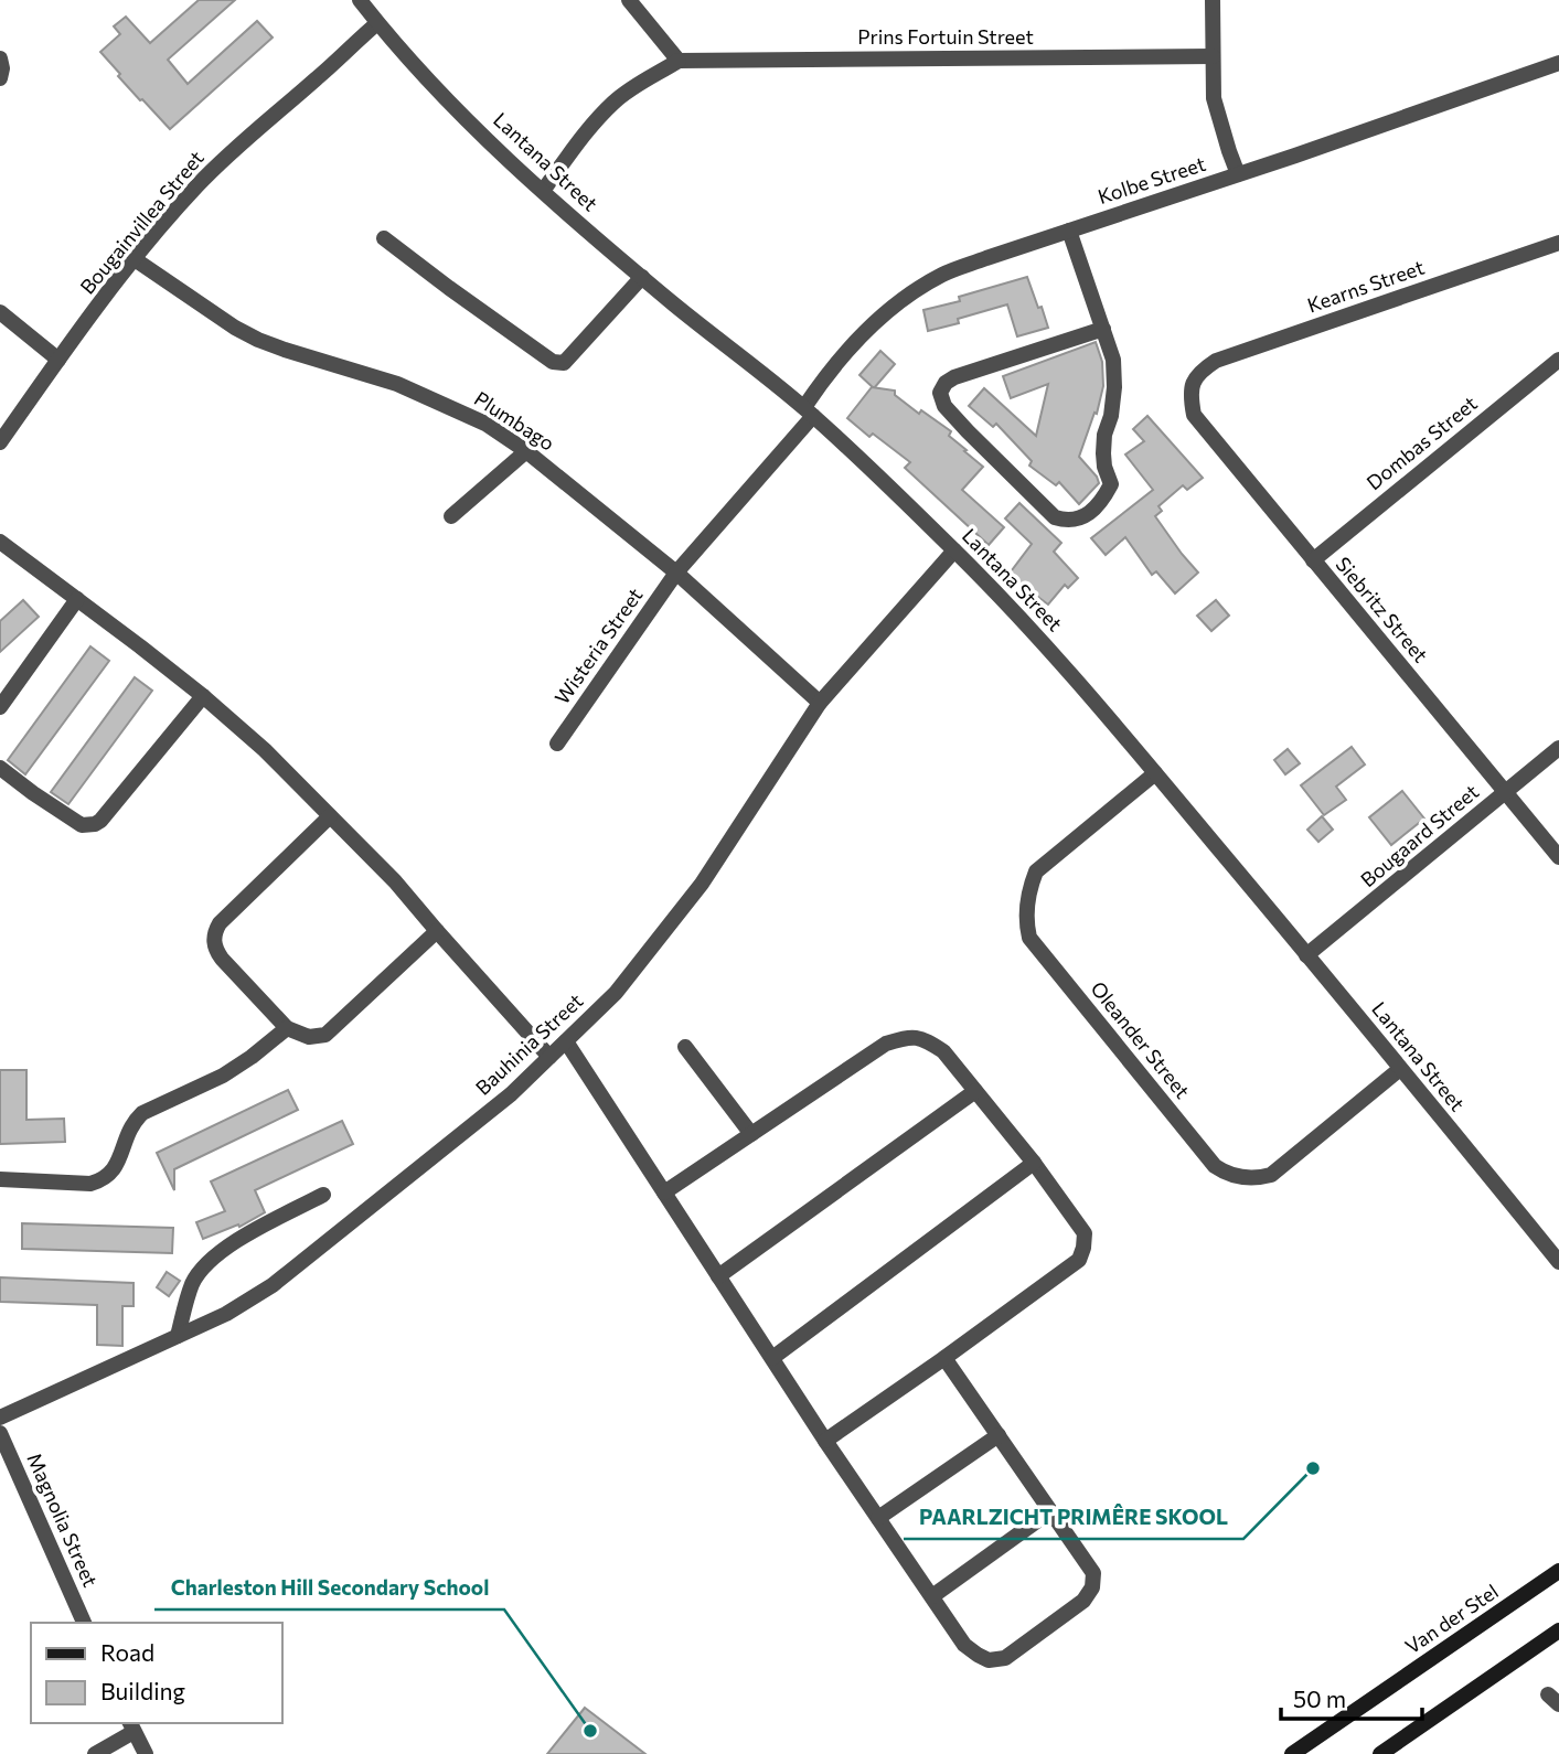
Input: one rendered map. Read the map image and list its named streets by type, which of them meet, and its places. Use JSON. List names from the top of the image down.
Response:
{
  "streets": {
    "main road": ["Van der Stel"],
    "street": [
      "Prins Fortuin Street",
      "Lantana Street",
      "Kolbe Street",
      "Bougainvillea Street",
      "Kearns Street",
      "Plumbago",
      "Dombas Street",
      "Siebritz Street",
      "Wisteria Street",
      "Bougaard Street",
      "Oleander Street",
      "Bauhinia Street",
      "Magnolia Street"
    ]
  },
  "crossings": [
    ["Lantana Street", "Kolbe Street"],
    ["Lantana Street", "Bougainvillea Street"],
    ["Lantana Street", "Wisteria Street"],
    ["Lantana Street", "Bougaard Street"],
    ["Lantana Street", "Oleander Street"],
    ["Lantana Street", "Bauhinia Street"],
    ["Kolbe Street", "Wisteria Street"],
    ["Bougainvillea Street", "Plumbago"],
    ["Kearns Street", "Siebritz Street"],
    ["Plumbago", "Wisteria Street"],
    ["Plumbago", "Bauhinia Street"],
    ["Dombas Street", "Siebritz Street"],
    ["Siebritz Street", "Bougaard Street"]
  ],
  "places": ["PAARLZICHT PRIMÊRE SKOOL", "Charleston Hill Secondary School"],
  "legend": ["Road", "Building"],
  "scale_bar": "50 m"
}
